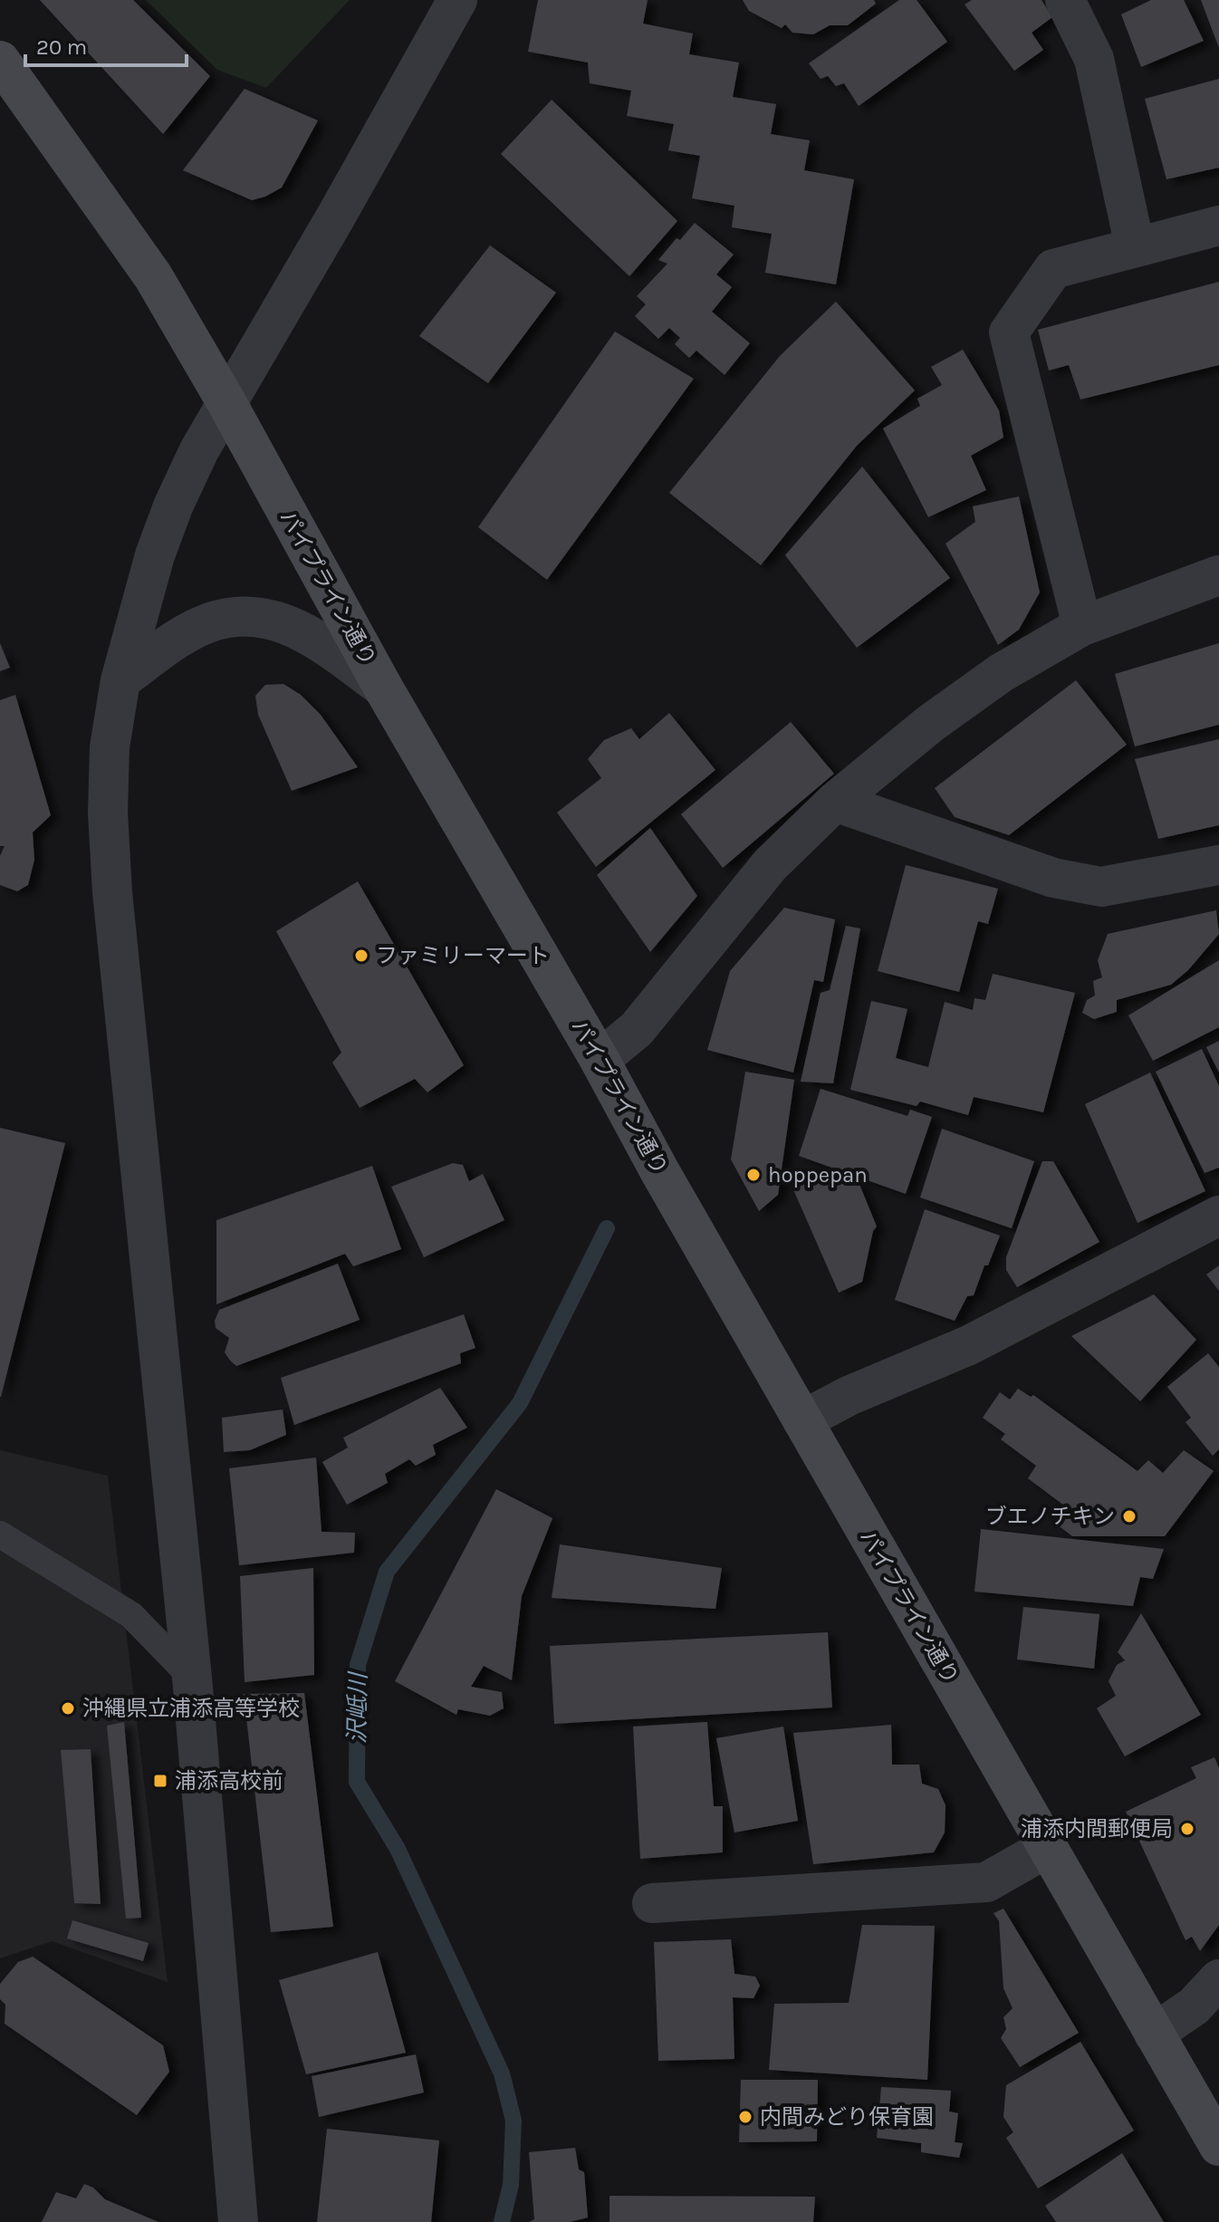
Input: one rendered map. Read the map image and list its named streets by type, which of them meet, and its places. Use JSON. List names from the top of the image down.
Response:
{
  "streets": {
    "main road": ["パイプライン通り"]
  },
  "water": ["沢岻川"],
  "places": {
    "other": [
      "ファミリーマート",
      "hoppepan",
      "ブエノチキン",
      "沖縄県立浦添高等学校",
      "浦添内間郵便局",
      "内間みどり保育園"
    ],
    "transit": ["浦添高校前"]
  },
  "scale_bar": "20 m"
}
